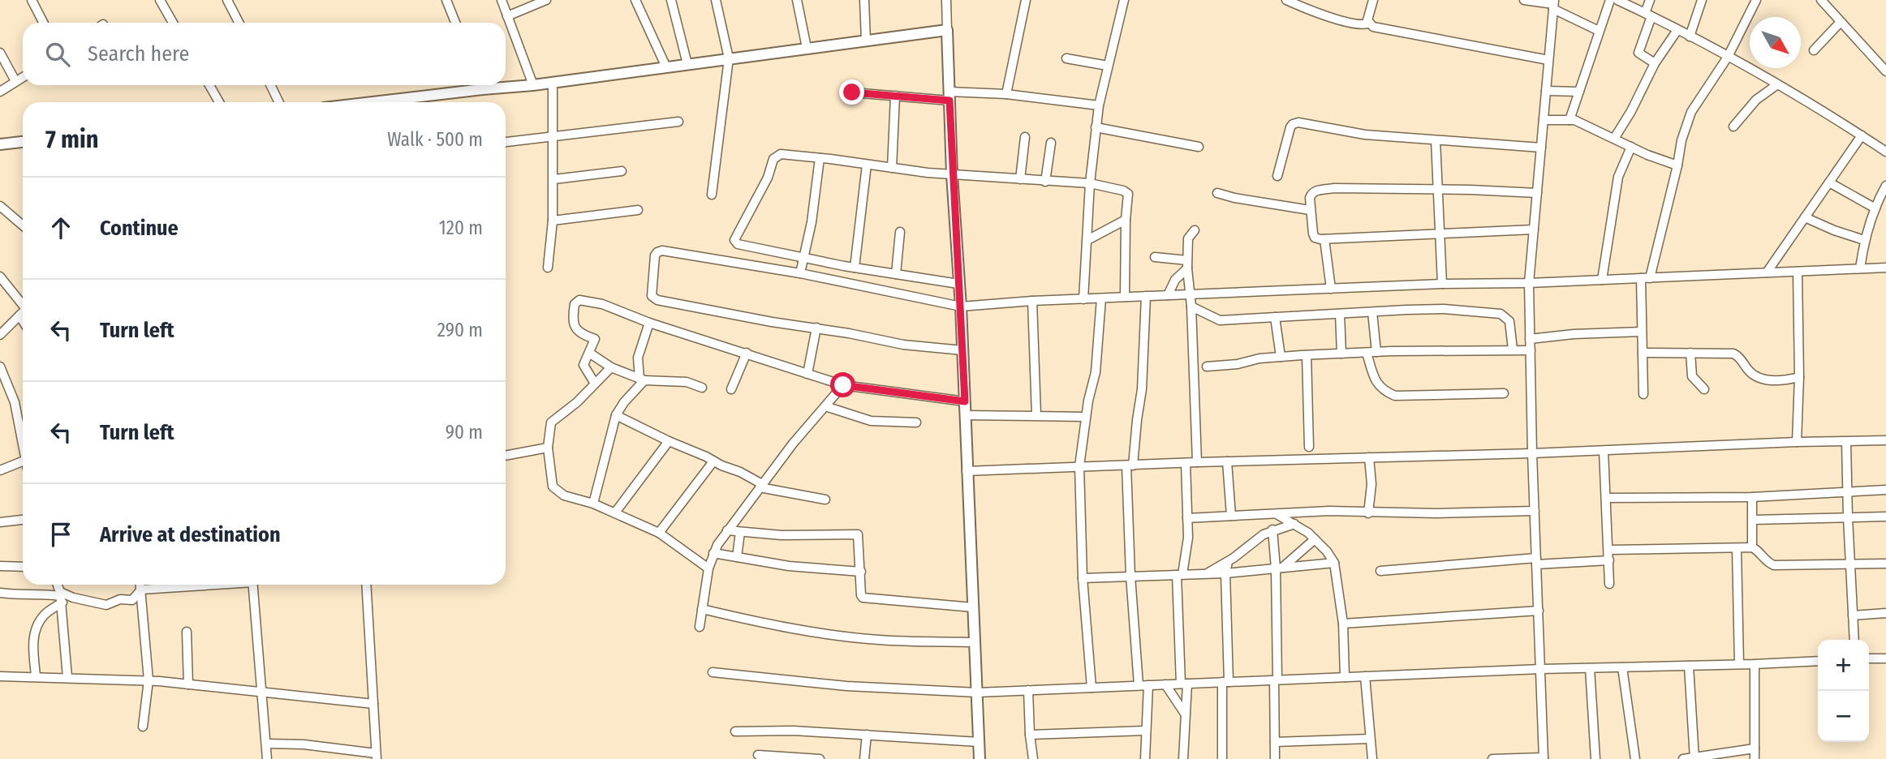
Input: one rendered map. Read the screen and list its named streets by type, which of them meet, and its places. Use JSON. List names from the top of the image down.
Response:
{
  "north": "bottom right",
  "page": {
    "search": "Search here",
    "heading": ["7 min", "Walk · 500 m"],
    "list": [
      ["Continue", "120 m"],
      ["Turn left", "290 m"],
      ["Turn left", "90 m"],
      "Arrive at destination"
    ],
    "map_buttons": ["+", "−"]
  }
}
